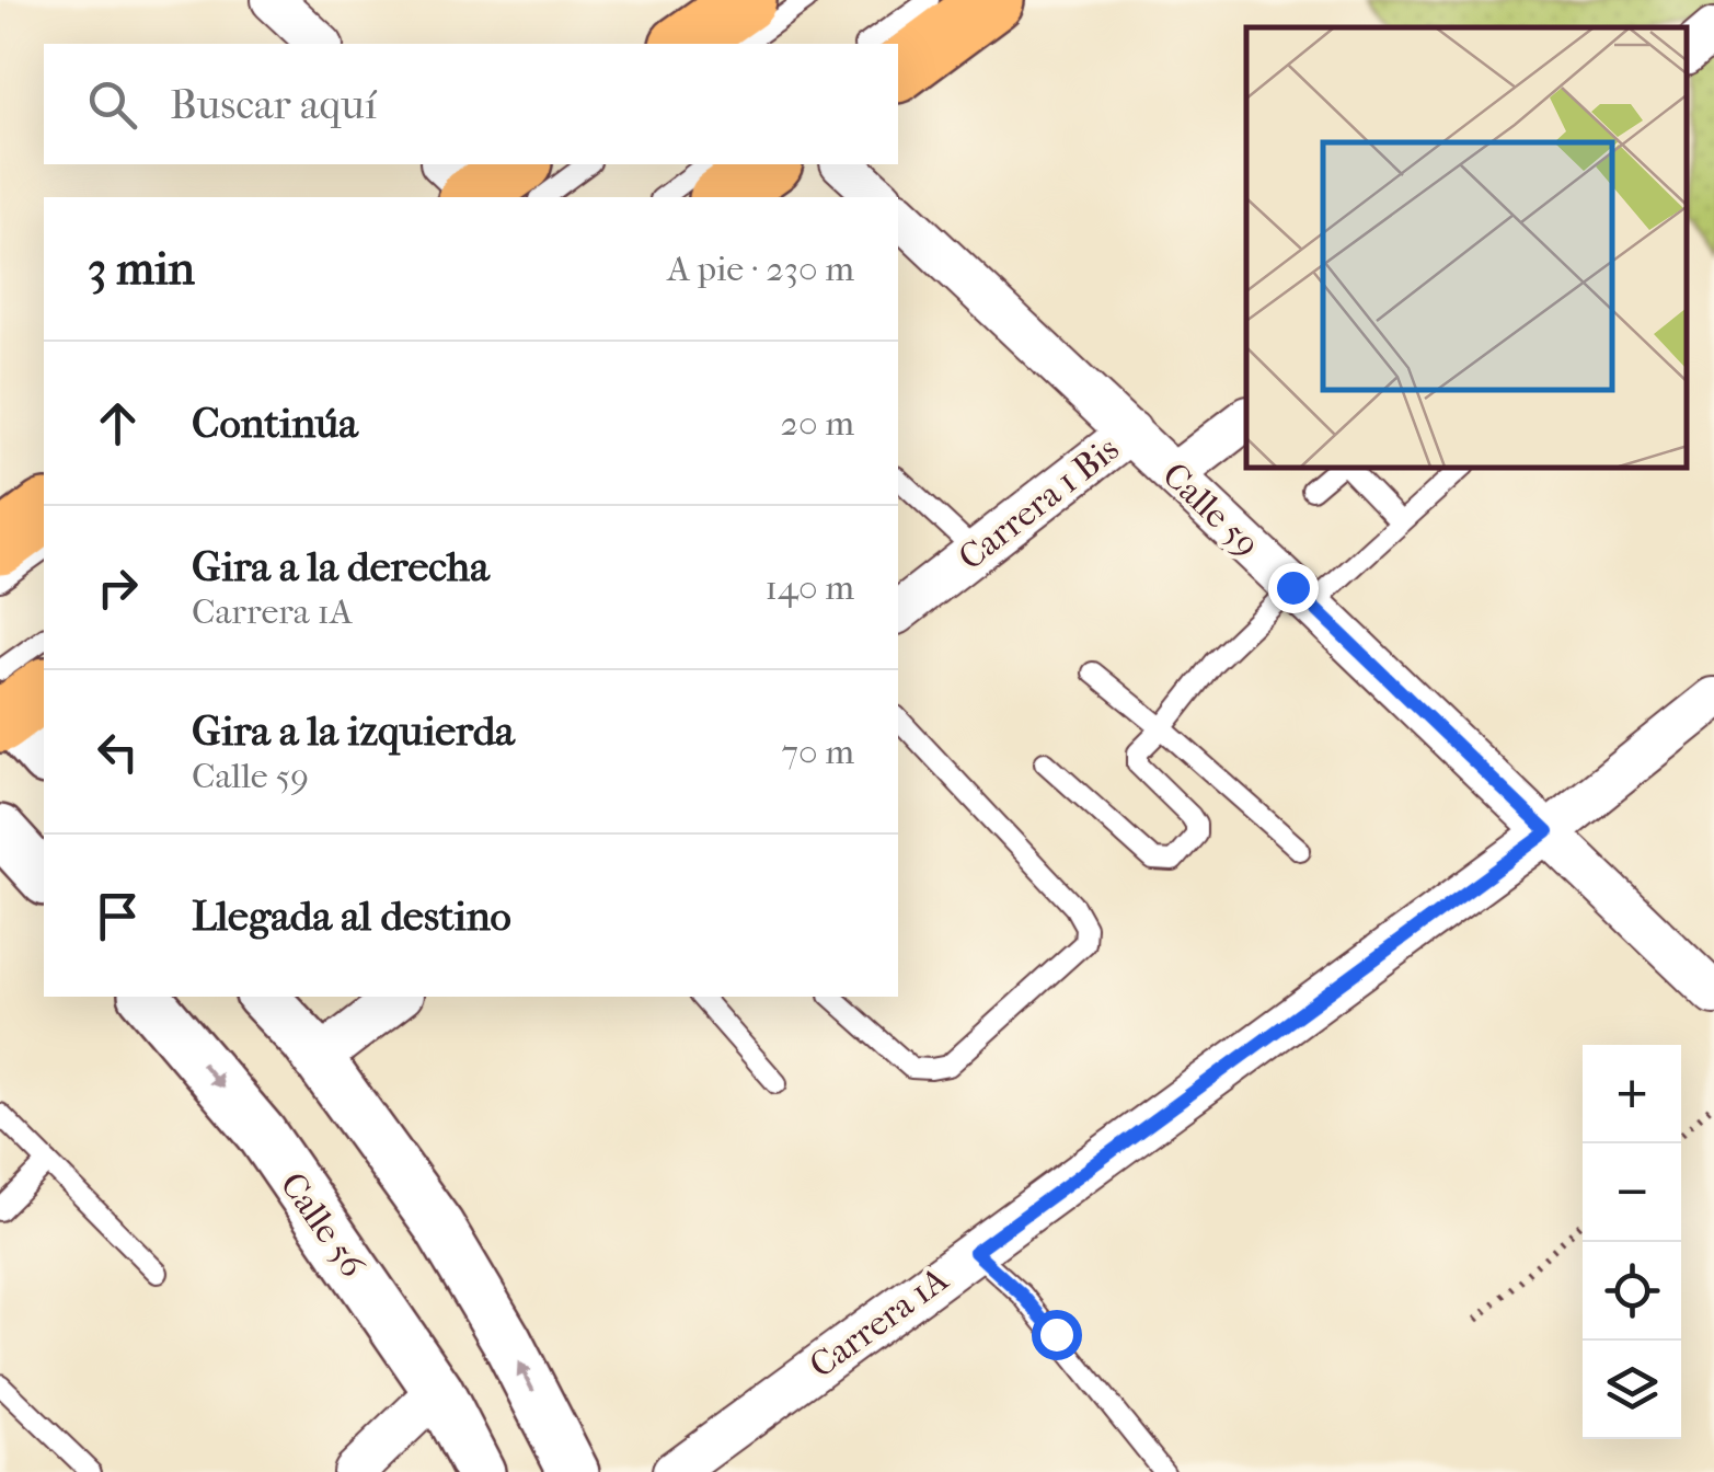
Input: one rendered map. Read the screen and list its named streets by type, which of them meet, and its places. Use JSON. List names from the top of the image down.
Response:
{
  "streets": {
    "street": [
      "Carrera 1 Bis",
      "Calle 59",
      "Calle 56",
      "Carrera 1A"
    ]
  },
  "crossings": [
    ["Carrera 1 Bis", "Calle 59"],
    ["Calle 59", "Carrera 1A"]
  ],
  "page": {
    "search": "Buscar aquí",
    "heading": ["3 min", "A pie · 230 m"],
    "list": [
      ["Continúa", "20 m"],
      ["Gira a la derecha", "Carrera 1A", "140 m"],
      ["Gira a la izquierda", "Calle 59", "70 m"],
      "Llegada al destino"
    ],
    "map_buttons": ["+", "−"]
  }
}
